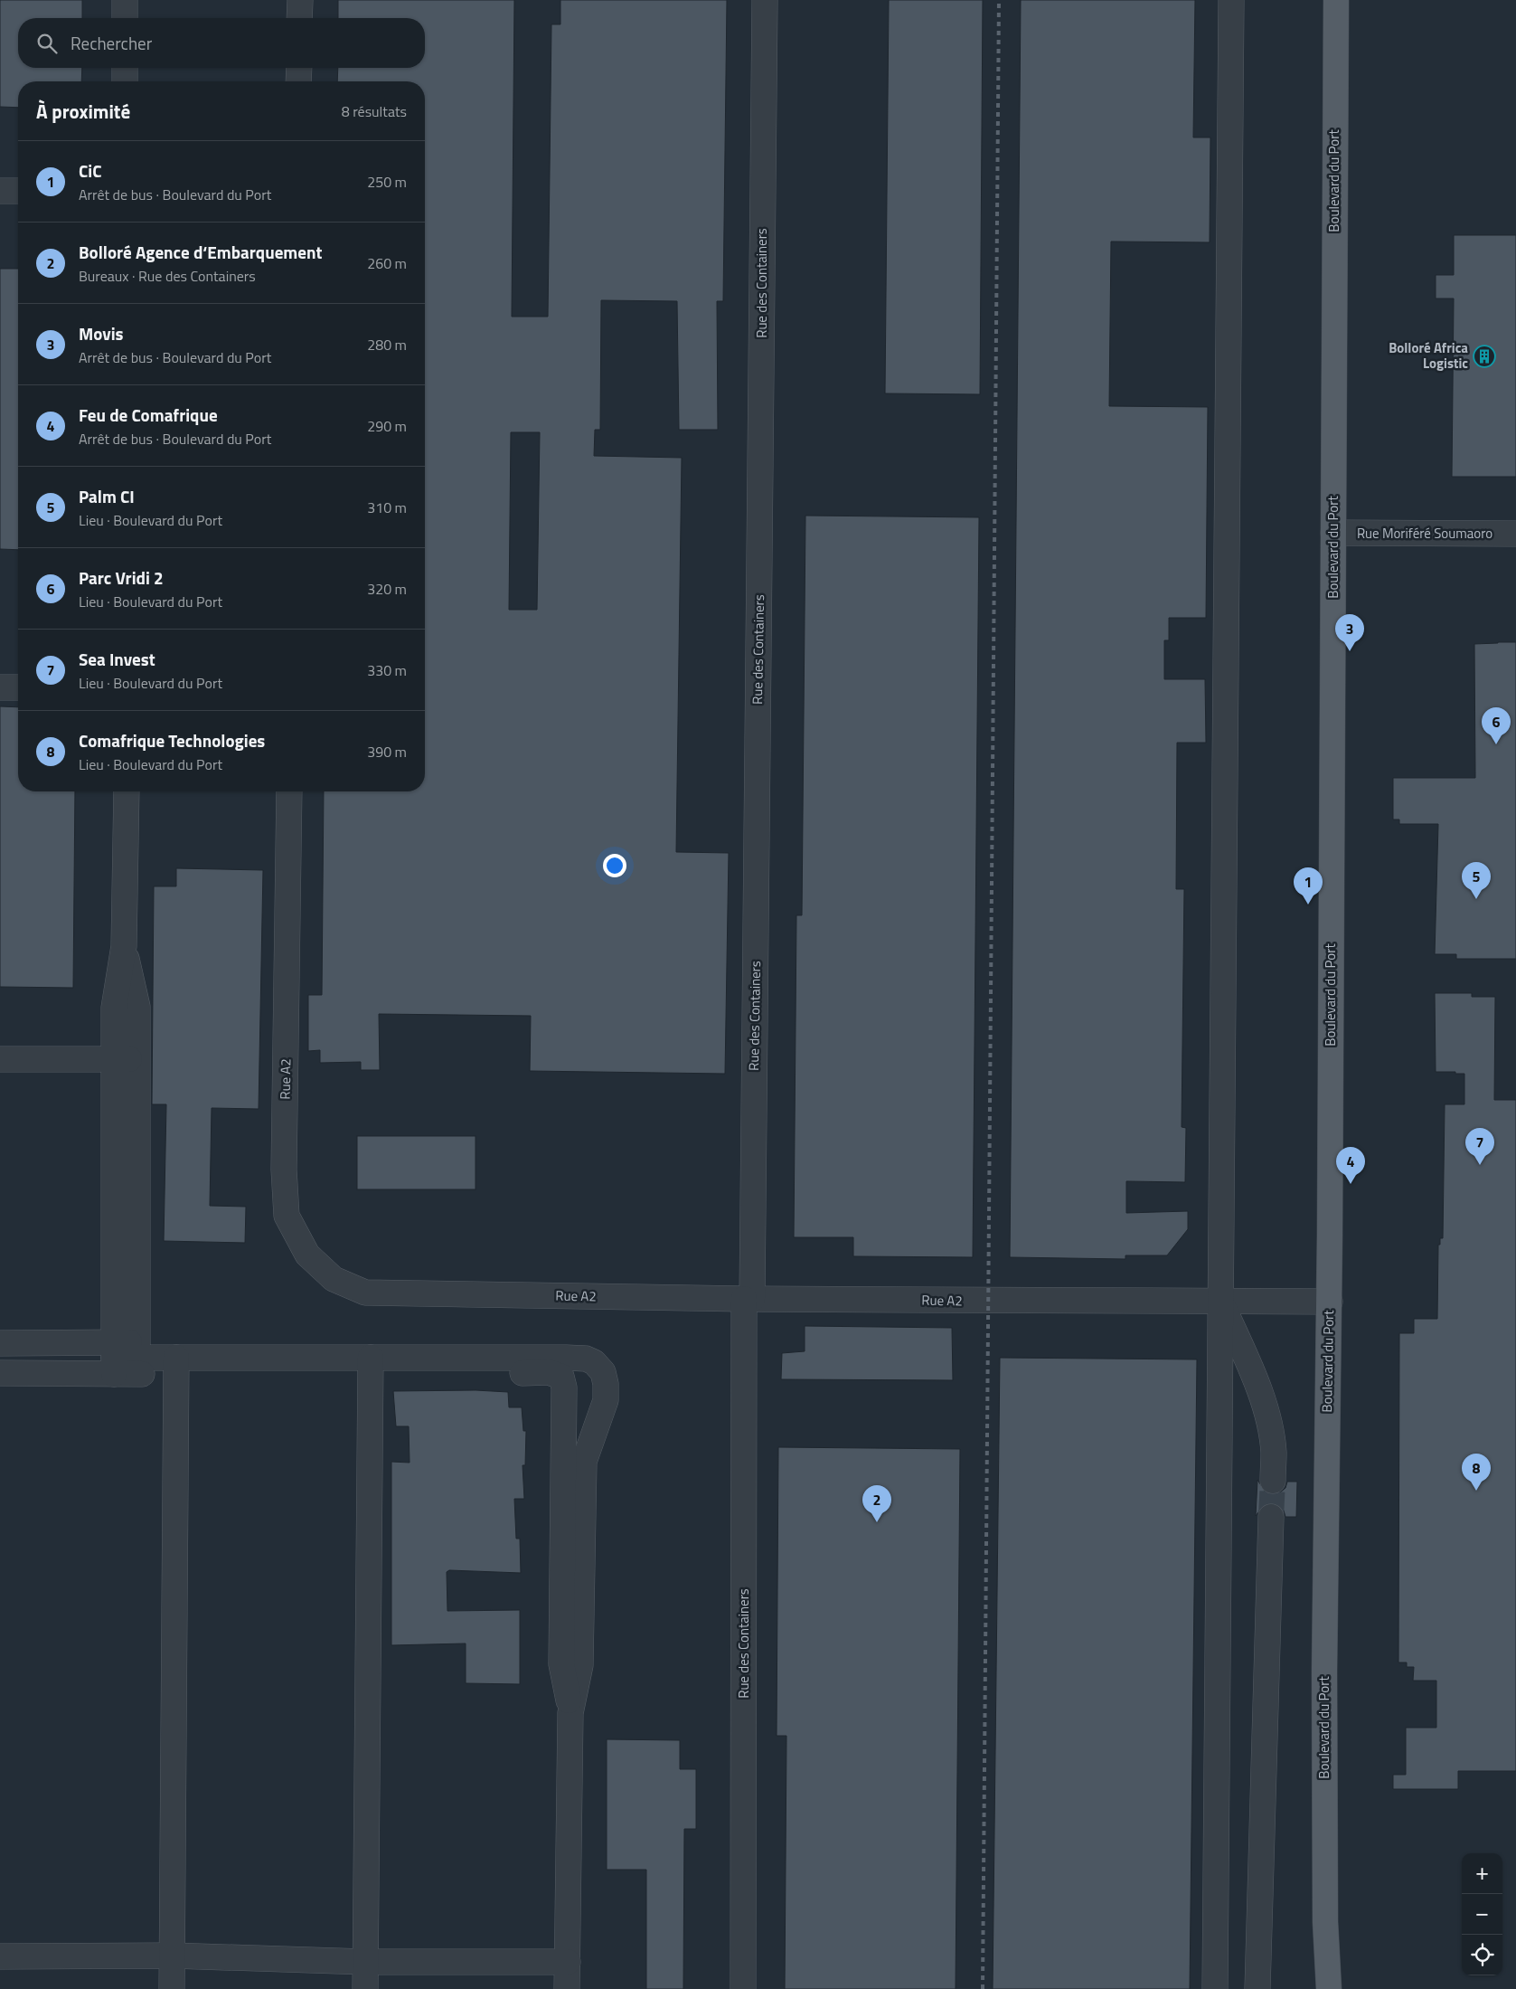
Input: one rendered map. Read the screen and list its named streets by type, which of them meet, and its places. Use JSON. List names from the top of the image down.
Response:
{
  "streets": {
    "main road": ["Boulevard du Port"],
    "street": ["Rue des Containers", "Rue Moriféré Soumaoro", "Rue A2"]
  },
  "crossings": [
    ["Boulevard du Port", "Rue Moriféré Soumaoro"],
    ["Boulevard du Port", "Rue A2"],
    ["Rue des Containers", "Rue A2"]
  ],
  "places": {
    "building": ["Bolloré Africa Logistic"]
  },
  "page": {
    "search": "Rechercher",
    "heading": ["À proximité", "8 résultats"],
    "list": [
      {
        "mark": "1",
        "name": "CiC",
        "note": "Arrêt de bus · Boulevard du Port",
        "value": "250 m"
      },
      {
        "mark": "2",
        "name": "Bolloré Agence d‘Embarquement",
        "note": "Bureaux · Rue des Containers",
        "value": "260 m"
      },
      {
        "mark": "3",
        "name": "Movis",
        "note": "Arrêt de bus · Boulevard du Port",
        "value": "280 m"
      },
      {
        "mark": "4",
        "name": "Feu de Comafrique",
        "note": "Arrêt de bus · Boulevard du Port",
        "value": "290 m"
      },
      {
        "mark": "5",
        "name": "Palm CI",
        "note": "Lieu · Boulevard du Port",
        "value": "310 m"
      },
      {
        "mark": "6",
        "name": "Parc Vridi 2",
        "note": "Lieu · Boulevard du Port",
        "value": "320 m"
      },
      {
        "mark": "7",
        "name": "Sea Invest",
        "note": "Lieu · Boulevard du Port",
        "value": "330 m"
      },
      {
        "mark": "8",
        "name": "Comafrique Technologies",
        "note": "Lieu · Boulevard du Port",
        "value": "390 m"
      }
    ],
    "pins": [
      "3",
      "6",
      "5",
      "1",
      "7",
      "4",
      "8",
      "2"
    ],
    "map_buttons": ["+", "−"]
  }
}
